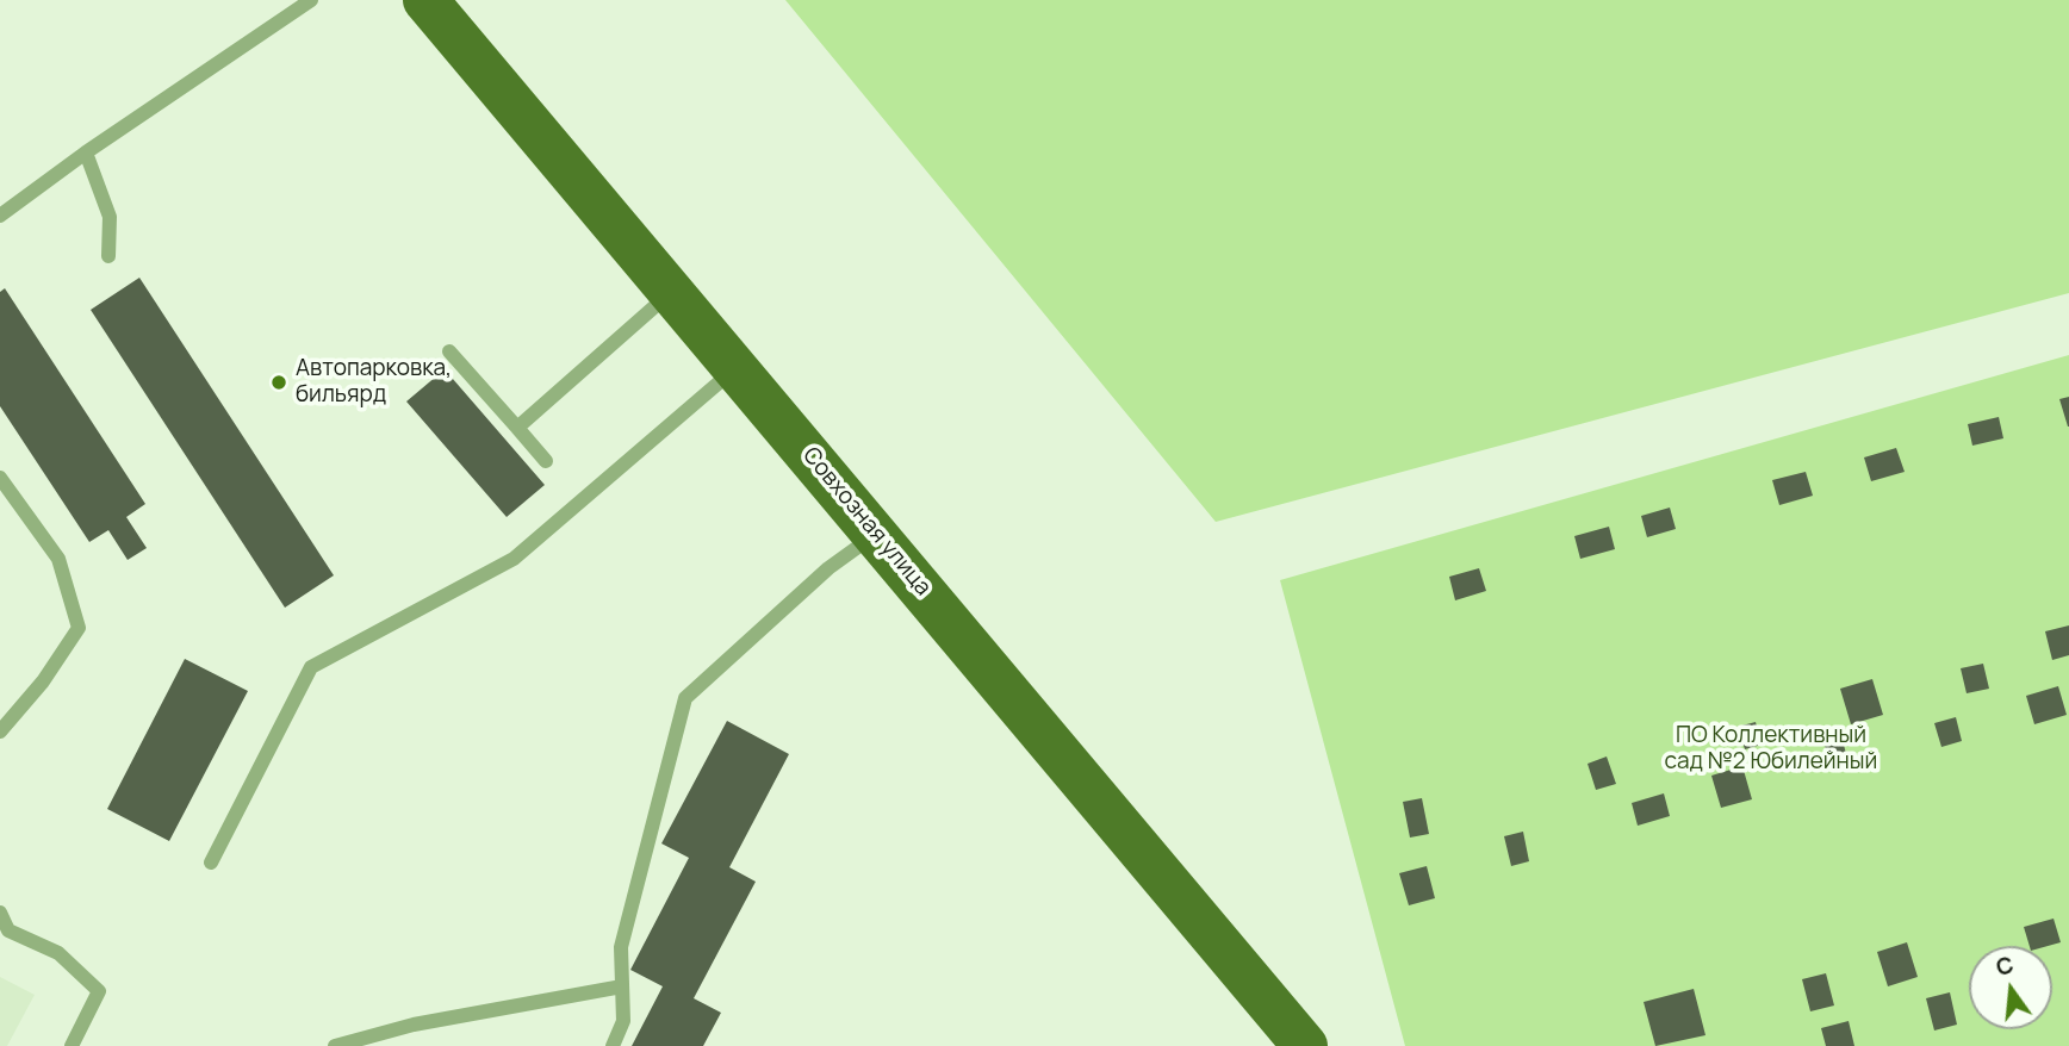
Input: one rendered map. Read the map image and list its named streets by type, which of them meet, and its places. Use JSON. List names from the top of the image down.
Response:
{
  "streets": {
    "main road": ["Совхозная улица"]
  },
  "parks": ["ПО Коллективный сад №2 Юбилейный"],
  "places": ["Автопарковка, бильярд"],
  "north": "top"
}
